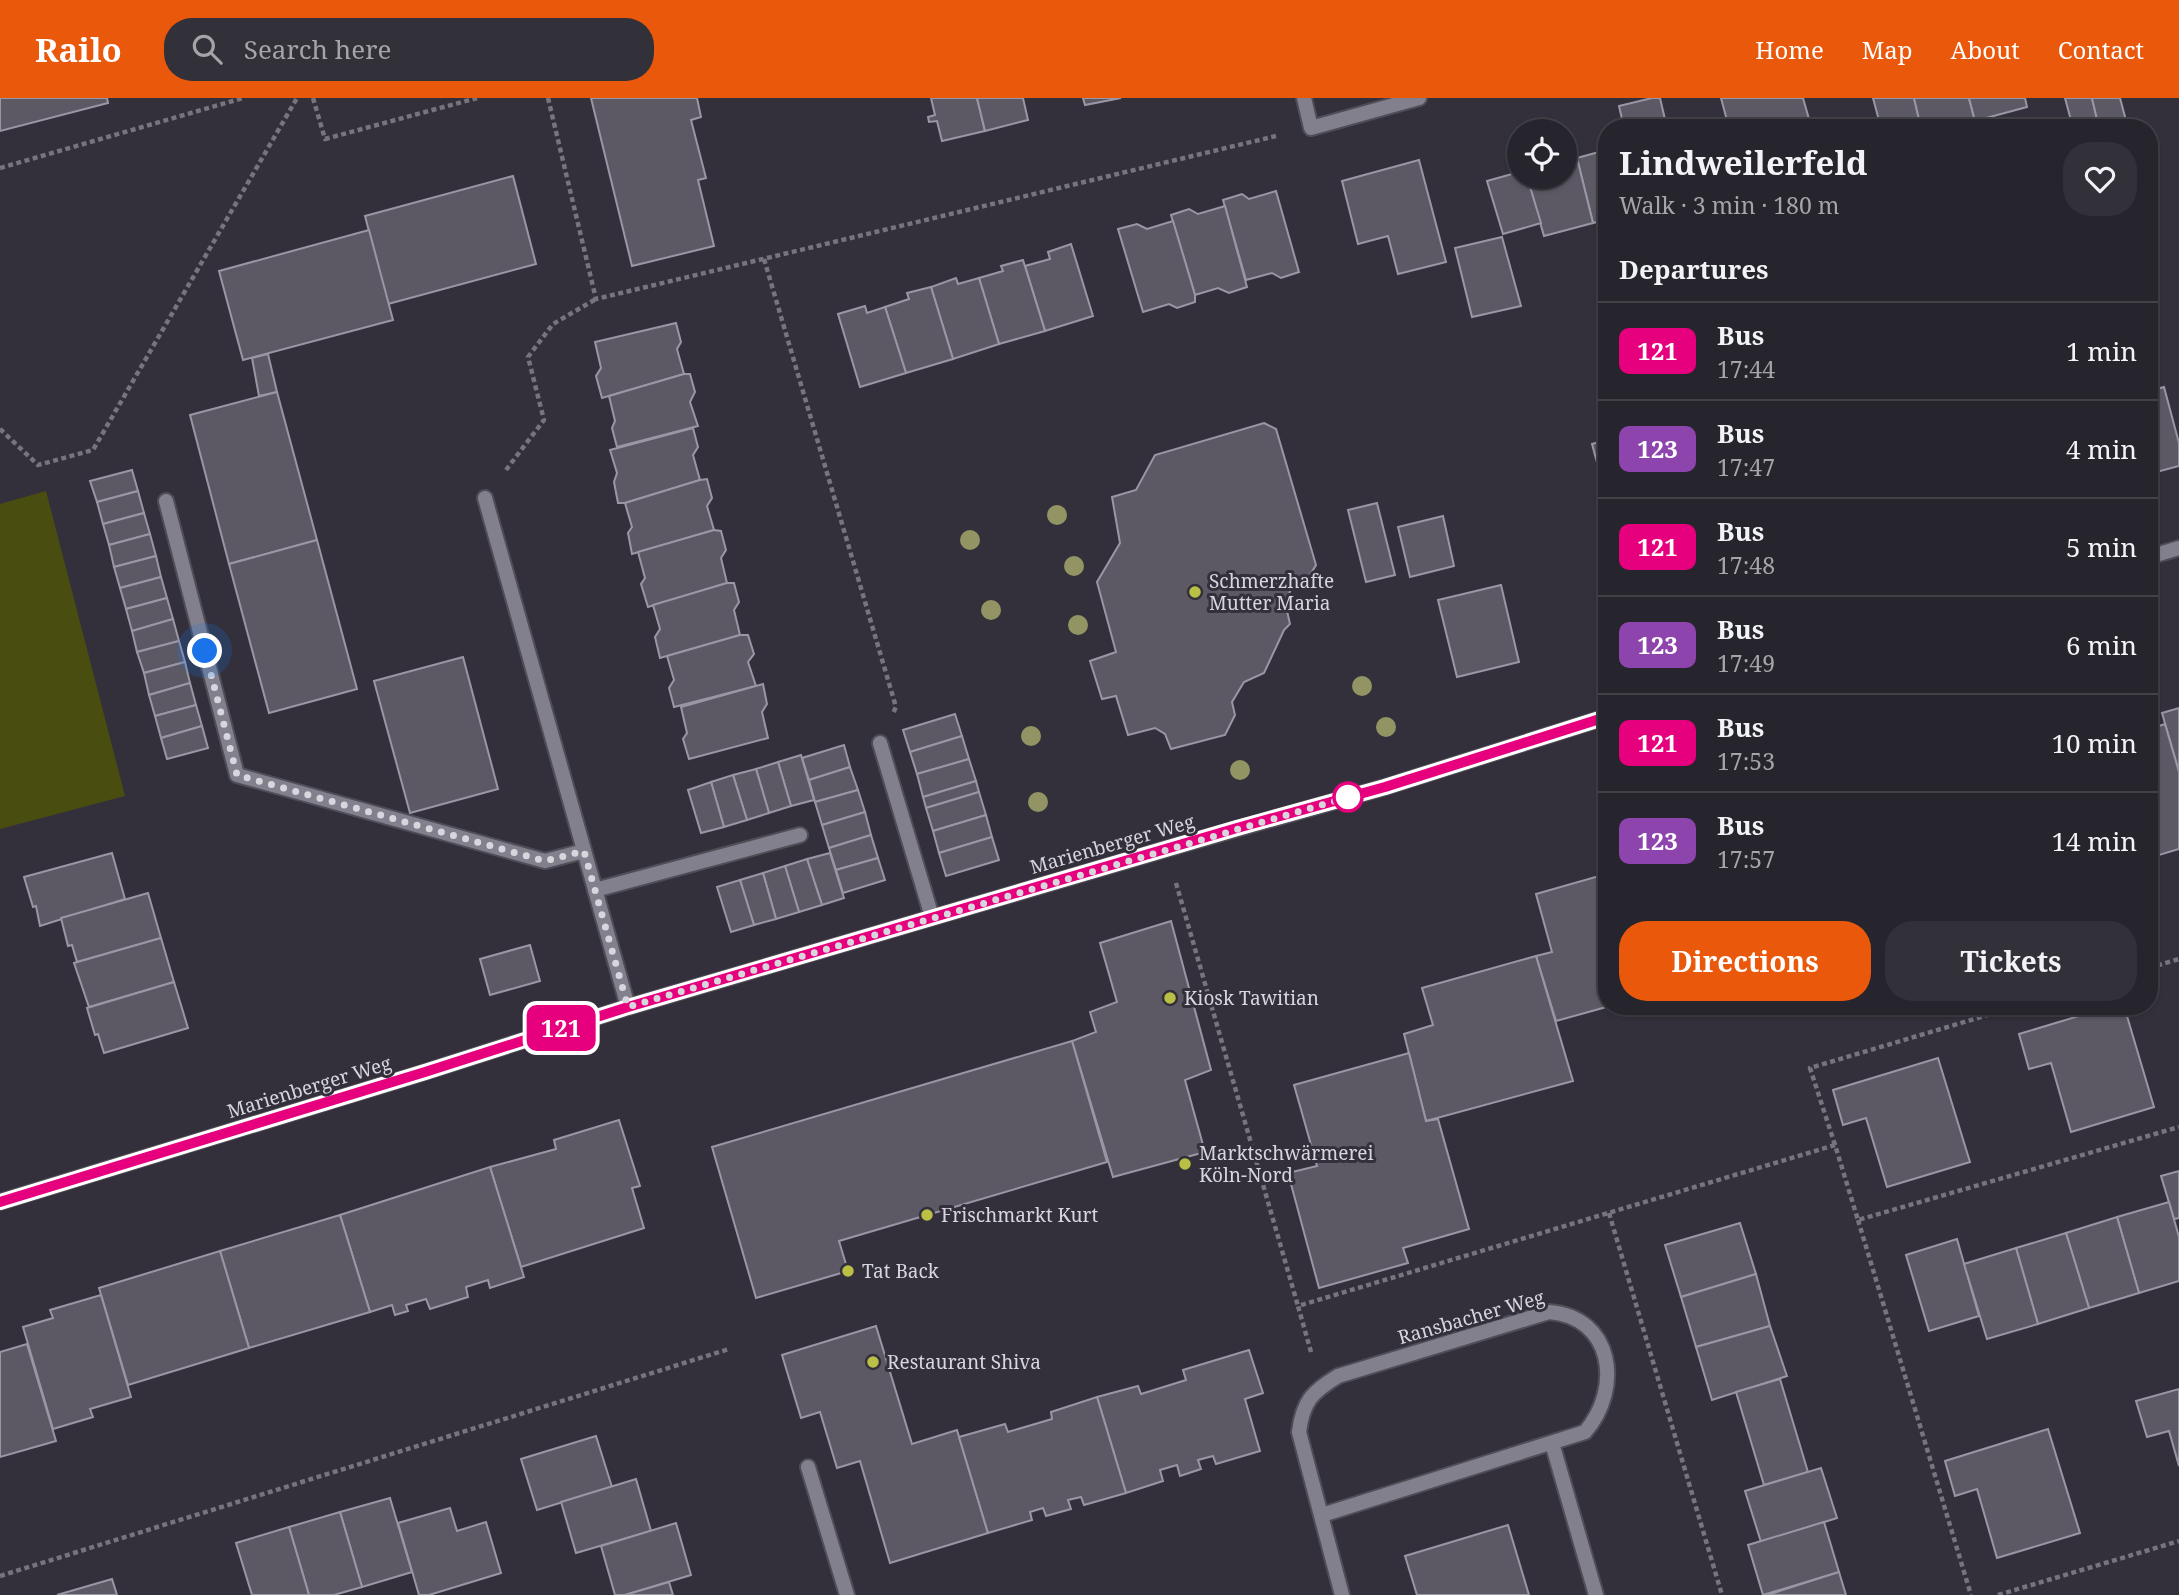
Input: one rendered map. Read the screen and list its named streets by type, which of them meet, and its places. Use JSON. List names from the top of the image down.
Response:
{
  "streets": {
    "street": ["Marienberger Weg", "Ransbacher Weg"]
  },
  "places": [
    "Schmerzhafte Mutter Maria",
    "Kiosk Tawitian",
    "Marktschwärmerei Köln-Nord",
    "Frischmarkt Kurt",
    "Tat Back",
    "Restaurant Shiva"
  ],
  "lines": ["bus line 121"],
  "page": {
    "header": "Railo",
    "search": "Search here",
    "nav": [
      "Home",
      "Map",
      "About",
      "Contact"
    ],
    "on_map": "121",
    "heading": [
      ["Lindweilerfeld", "Walk · 3 min · 180 m"],
      "Departures"
    ],
    "list": [
      {
        "mark": "121",
        "name": "Bus",
        "note": "17:44",
        "value": "1 min"
      },
      {
        "mark": "123",
        "name": "Bus",
        "note": "17:47",
        "value": "4 min"
      },
      {
        "mark": "121",
        "name": "Bus",
        "note": "17:48",
        "value": "5 min"
      },
      {
        "mark": "123",
        "name": "Bus",
        "note": "17:49",
        "value": "6 min"
      },
      {
        "mark": "121",
        "name": "Bus",
        "note": "17:53",
        "value": "10 min"
      },
      {
        "mark": "123",
        "name": "Bus",
        "note": "17:57",
        "value": "14 min"
      }
    ],
    "buttons": ["Directions", "Tickets"]
  }
}
